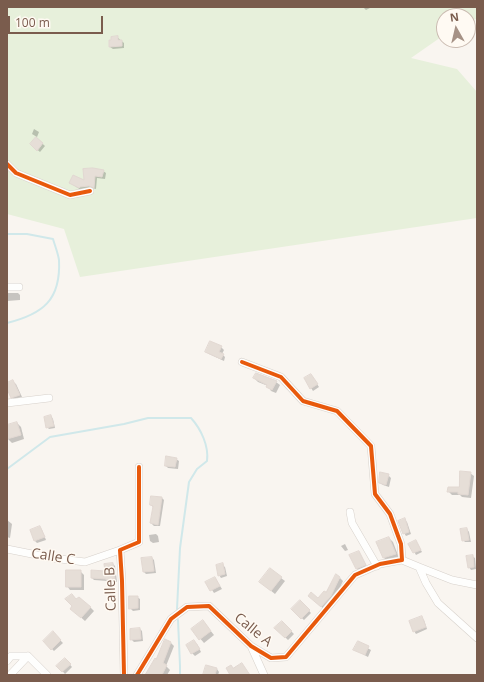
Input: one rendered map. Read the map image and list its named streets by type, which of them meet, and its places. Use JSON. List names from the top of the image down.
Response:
{
  "streets": {
    "street": ["Calle C", "Calle B", "Calle A"]
  },
  "crossings": [
    ["Calle C", "Calle B"]
  ],
  "scale_bar": "100 m",
  "north": "top"
}
